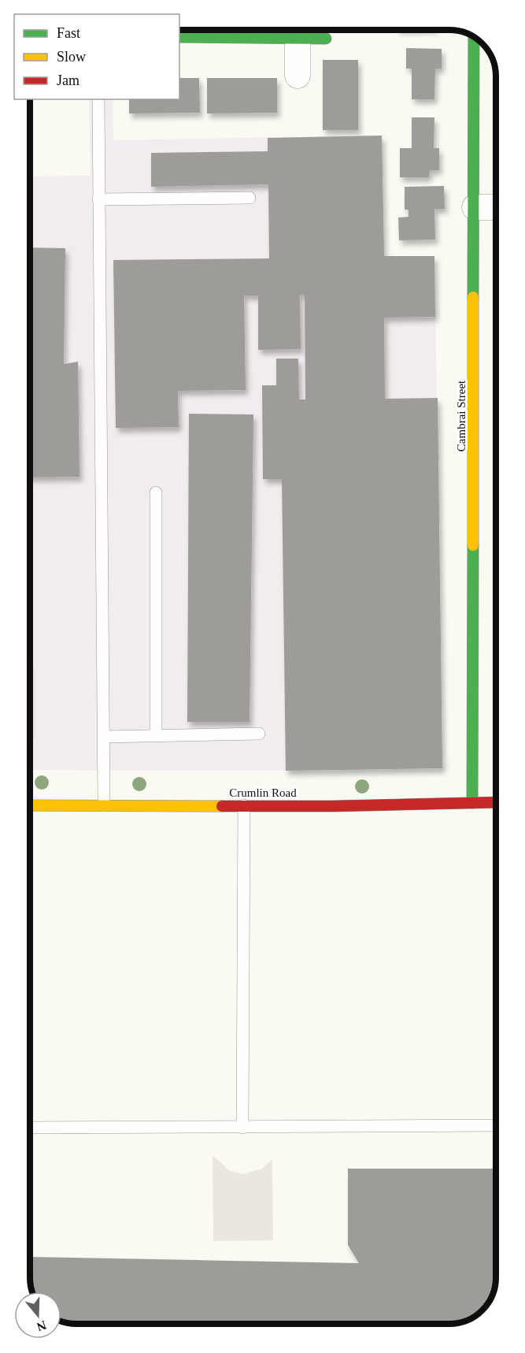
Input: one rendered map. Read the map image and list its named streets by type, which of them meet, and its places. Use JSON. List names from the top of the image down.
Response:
{
  "streets": {
    "street": ["Cambrai Street", "Crumlin Road"]
  },
  "crossings": [
    ["Cambrai Street", "Crumlin Road"]
  ],
  "legend": ["Fast", "Slow", "Jam"],
  "north": "bottom"
}
